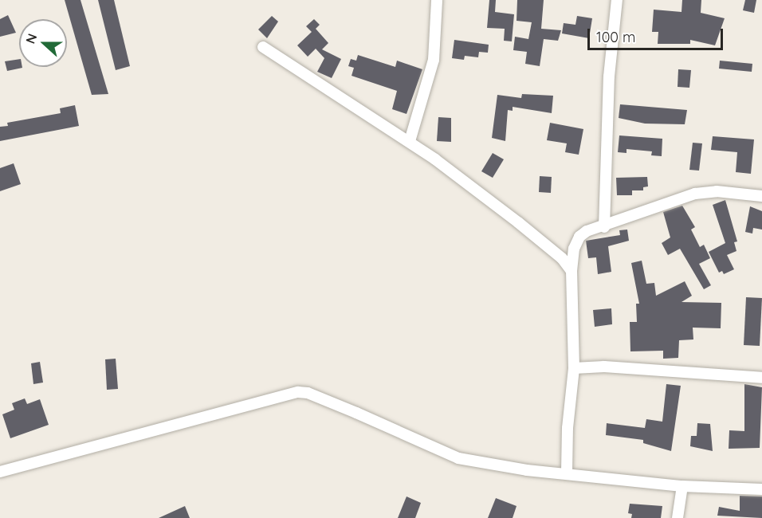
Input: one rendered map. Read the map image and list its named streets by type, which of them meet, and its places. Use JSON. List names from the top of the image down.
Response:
{
  "scale_bar": "100 m",
  "north": "left"
}
